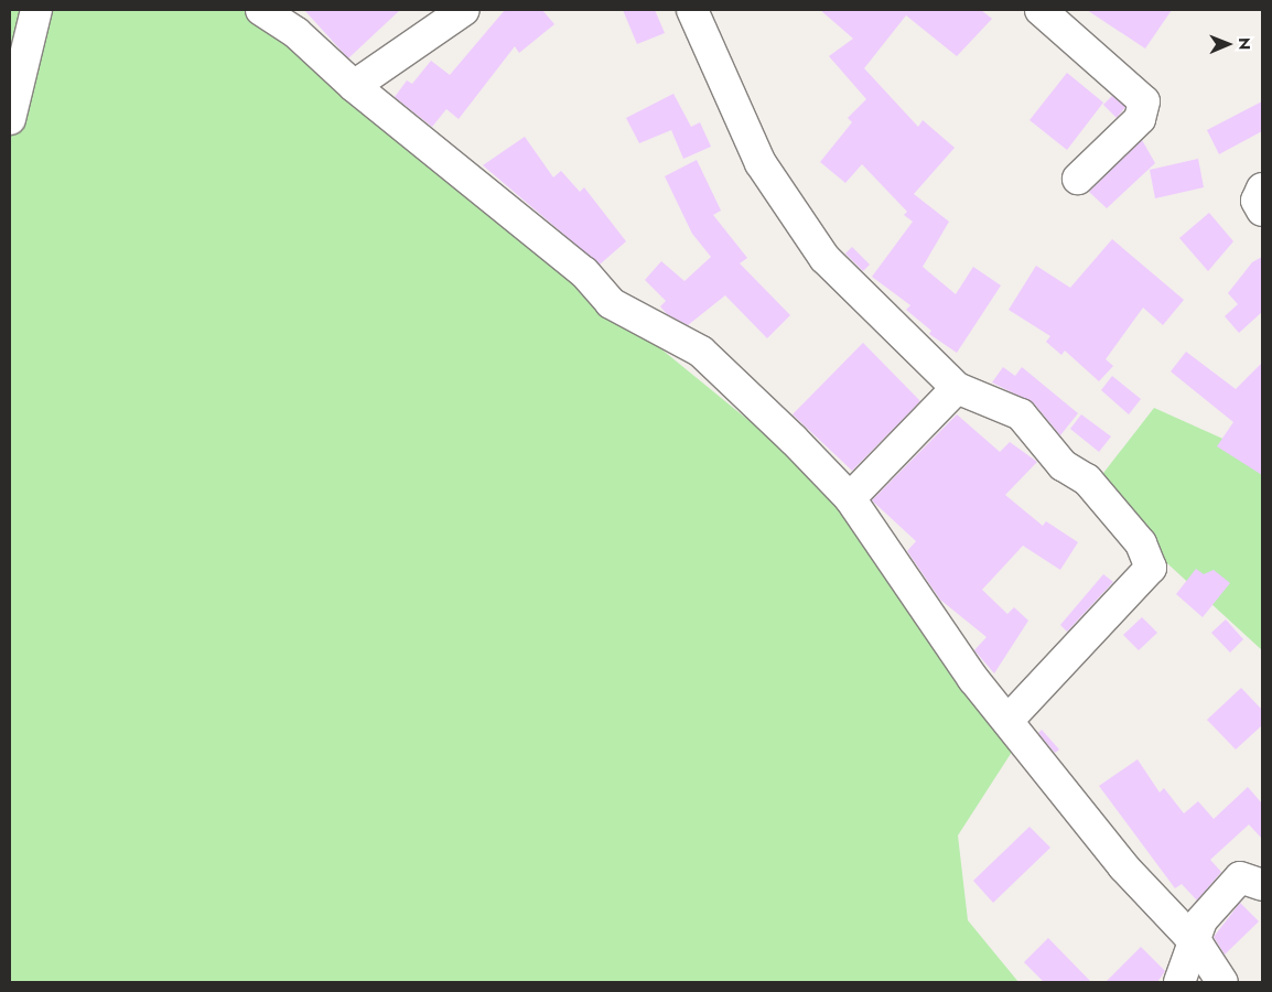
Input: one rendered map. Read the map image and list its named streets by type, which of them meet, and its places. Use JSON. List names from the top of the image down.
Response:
{
  "north": "right"
}
